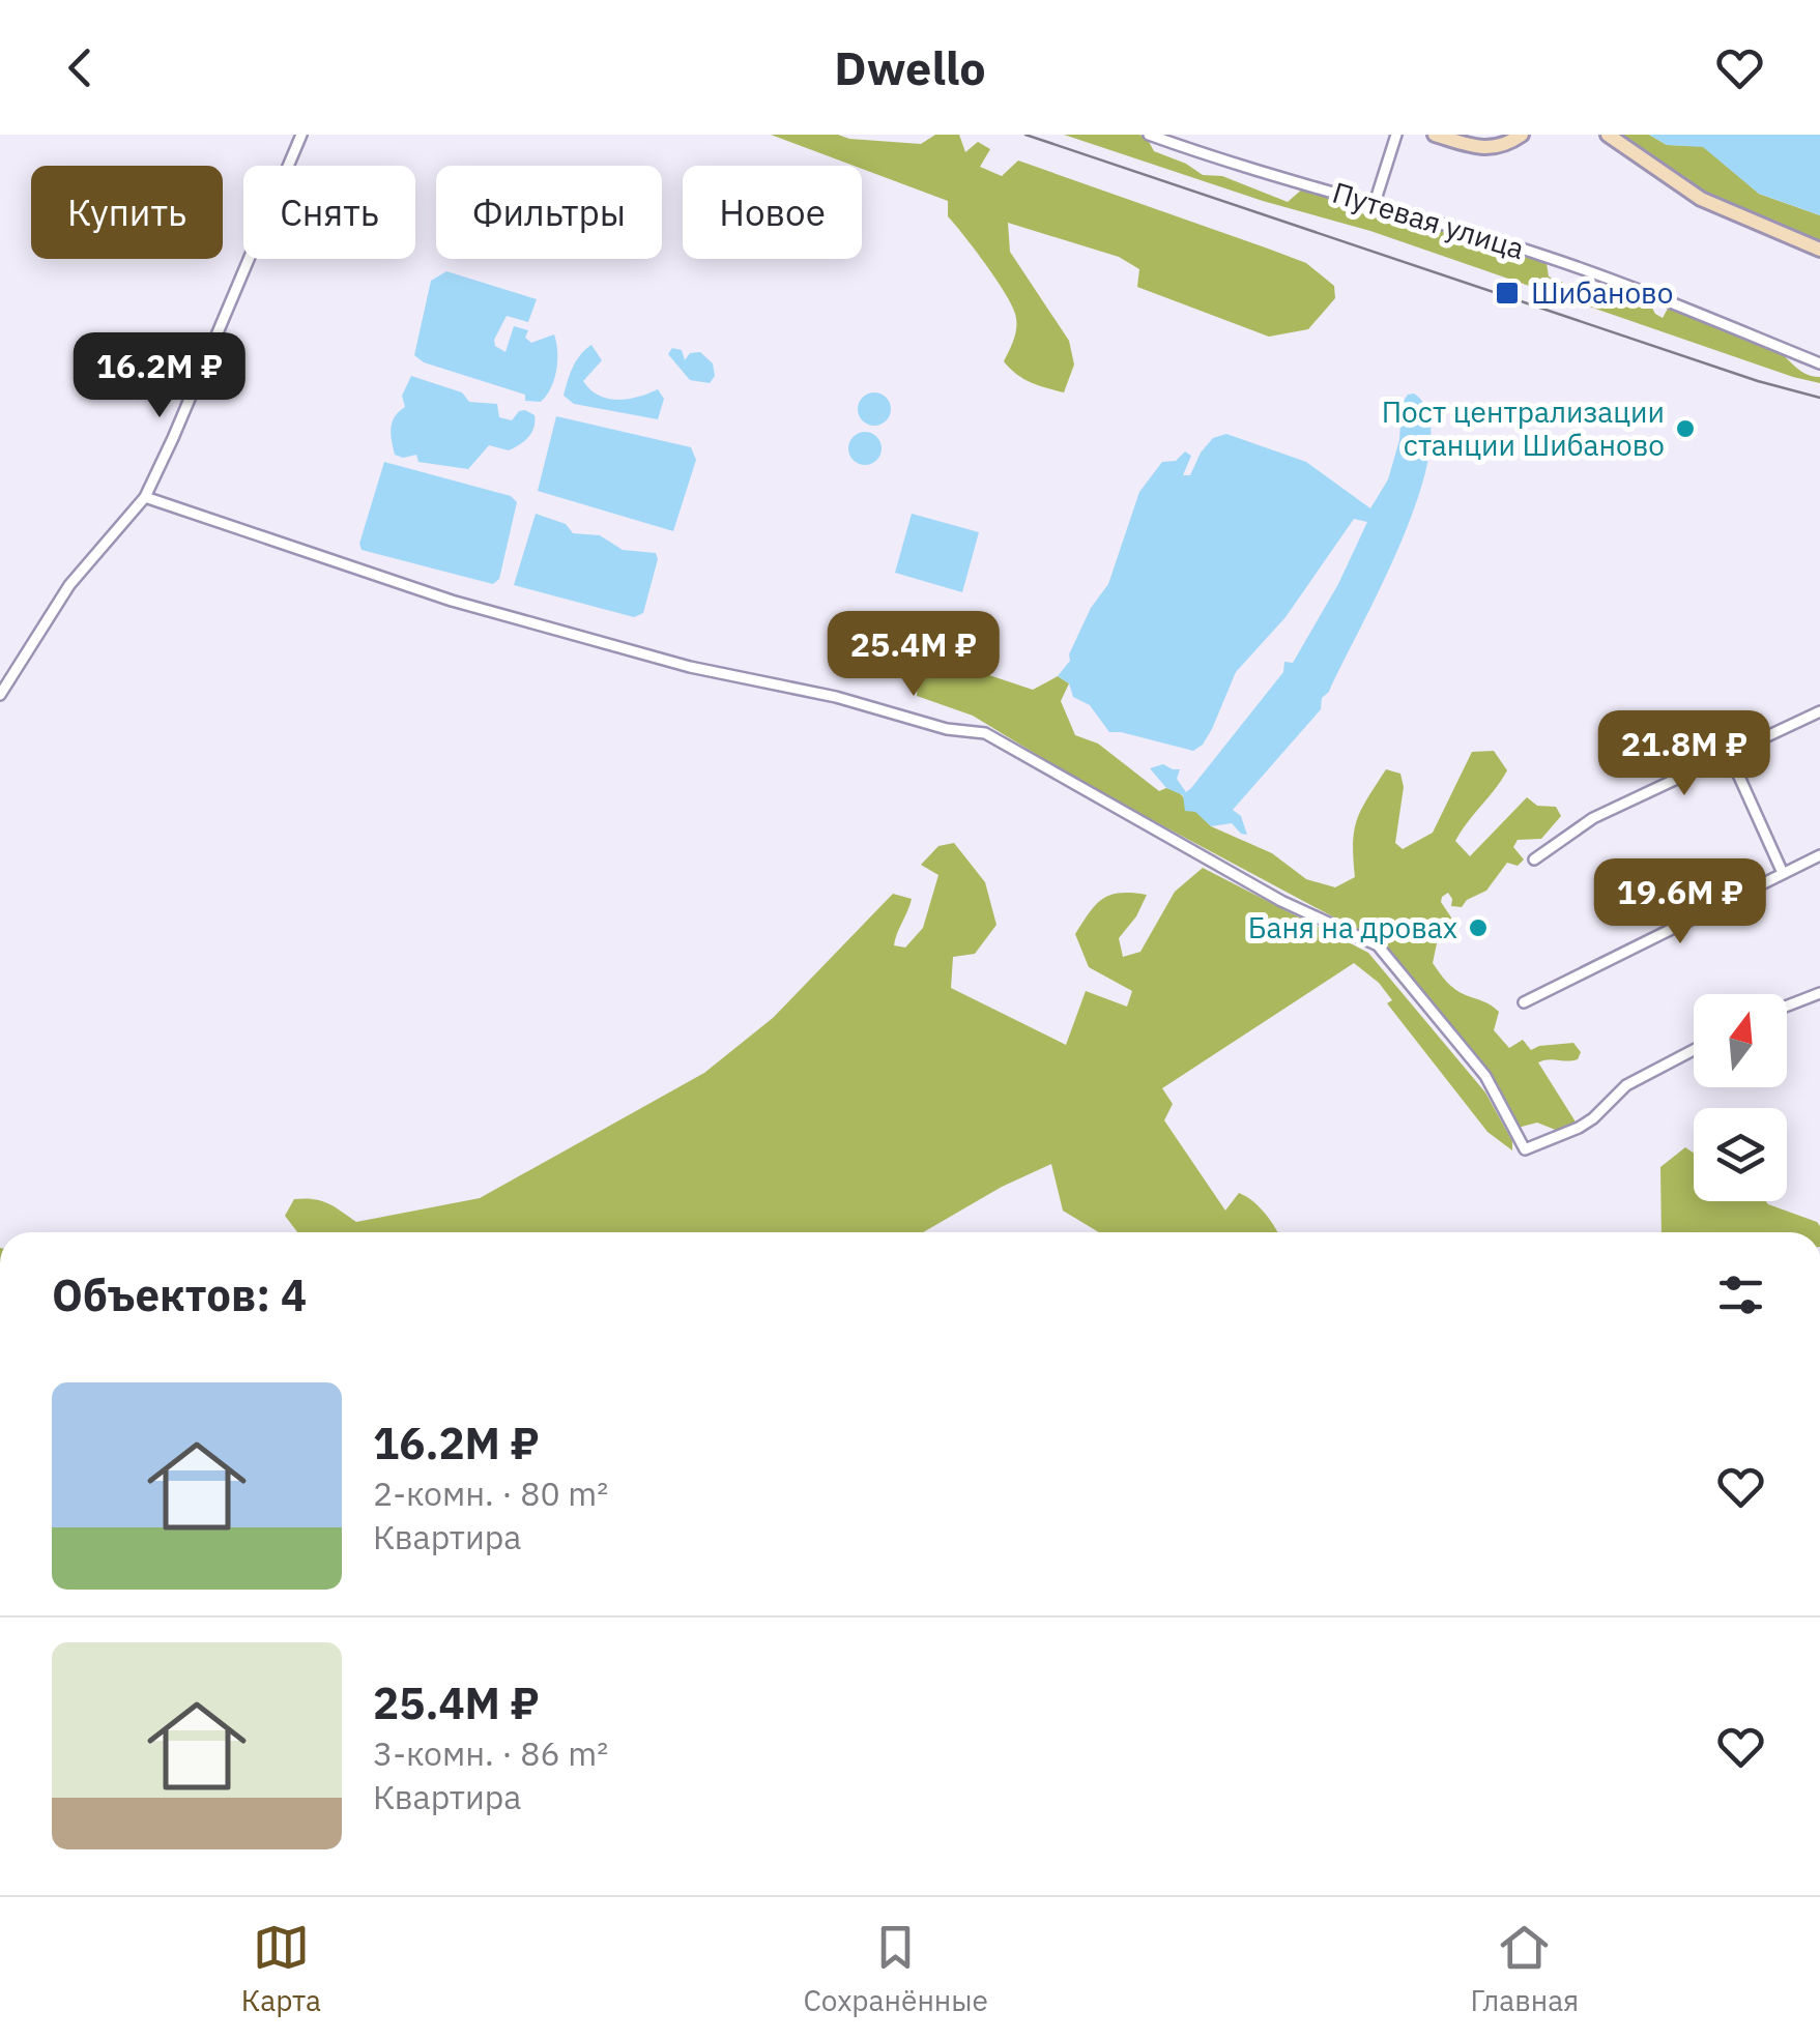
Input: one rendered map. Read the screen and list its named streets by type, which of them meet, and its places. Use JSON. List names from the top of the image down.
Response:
{
  "streets": {
    "street": ["Путевая улица"]
  },
  "places": {
    "transit": ["Шибаново"],
    "other": ["Пост централизации станции Шибаново", "Баня на дровах"]
  },
  "north": "top",
  "page": {
    "header": "Dwello",
    "chip": [
      "Купить",
      "Снять",
      "Фильтры",
      "Новое"
    ],
    "price": [
      "16.2M ₽",
      "25.4M ₽",
      "21.8M ₽",
      "19.6M ₽"
    ],
    "heading": "Объектов: 4",
    "list": [
      {
        "name": "16.2M ₽",
        "note": "2-комн. · 80 m² · Квартира"
      },
      {
        "name": "25.4M ₽",
        "note": "3-комн. · 86 m² · Квартира"
      }
    ],
    "tabs": ["Карта", "Сохранённые", "Главная"]
  }
}
